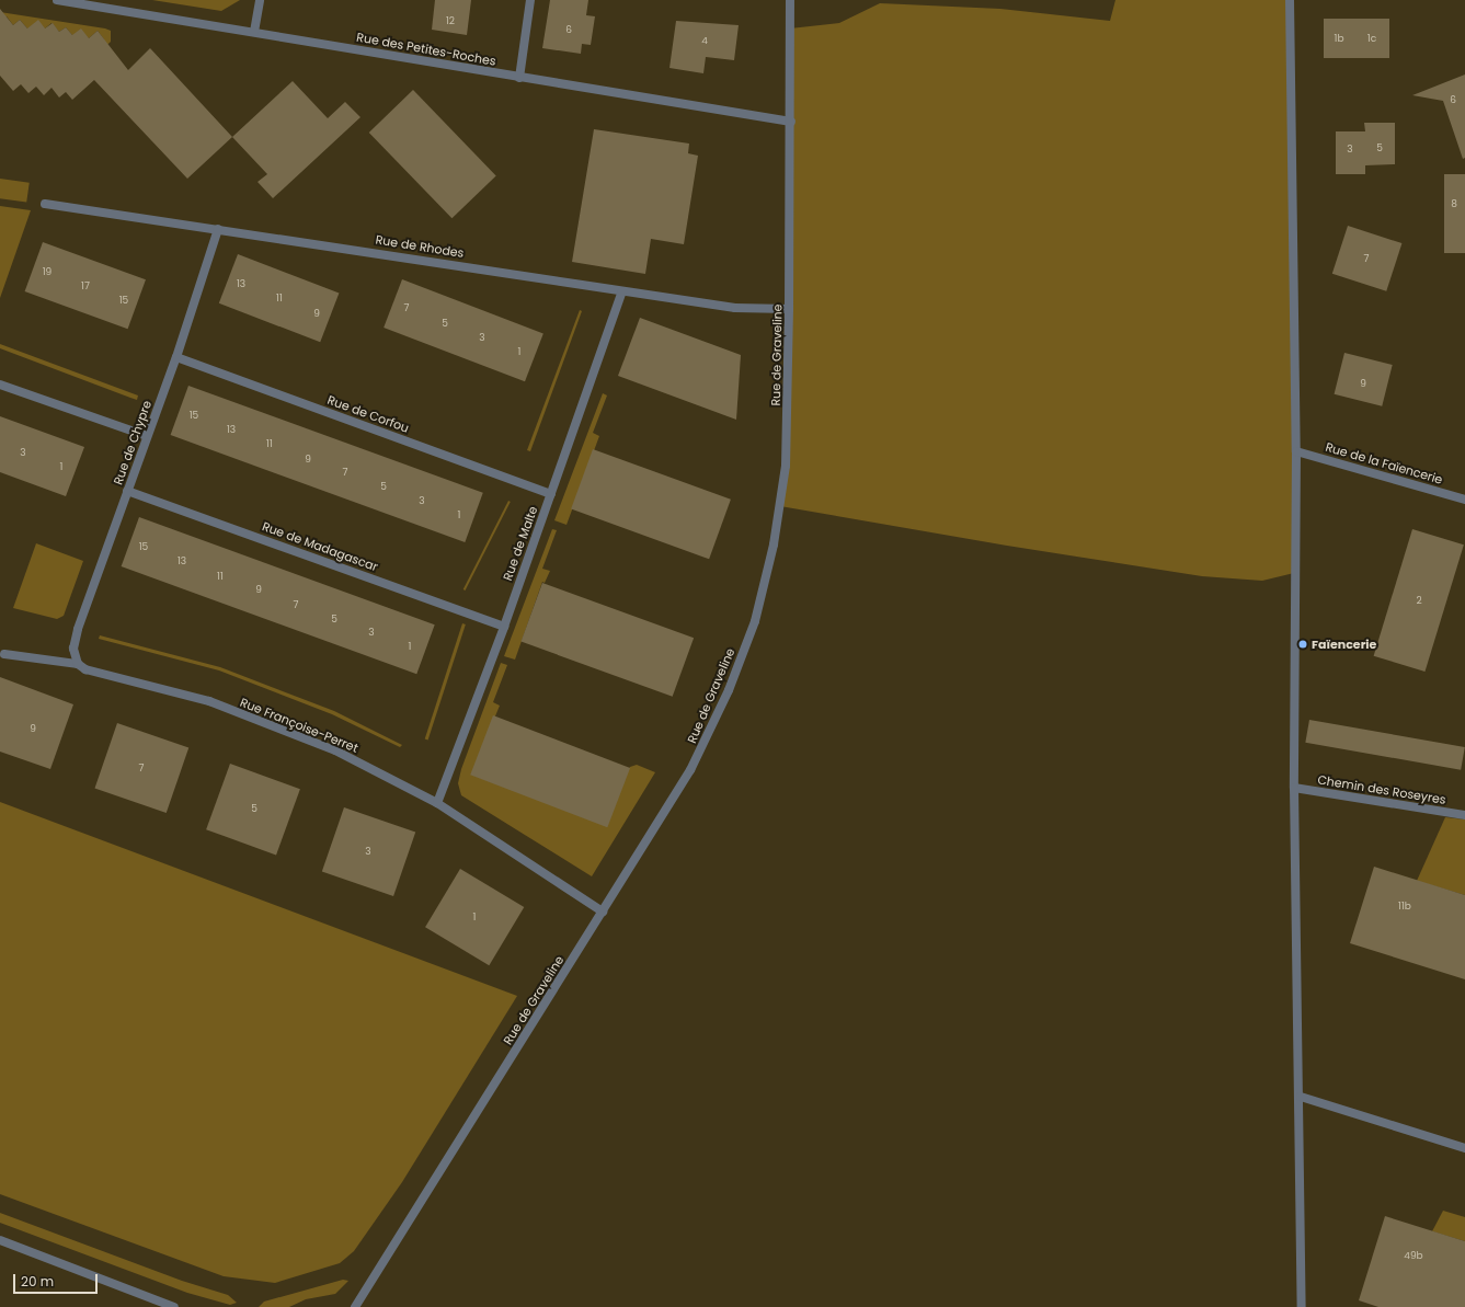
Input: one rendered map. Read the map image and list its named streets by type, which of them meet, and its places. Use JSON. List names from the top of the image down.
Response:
{
  "streets": {
    "street": [
      "Rue des Petites-Roches",
      "Rue de Rhodes",
      "Rue de Graveline",
      "Rue de Corfou",
      "Rue de Chypre",
      "Rue de la Faïencerie",
      "Rue de Malte",
      "Rue de Madagascar",
      "Rue Françoise-Perret",
      "Chemin des Roseyres"
    ]
  },
  "crossings": [
    ["Rue des Petites-Roches", "Rue de Graveline"],
    ["Rue de Rhodes", "Rue de Graveline"],
    ["Rue de Rhodes", "Rue de Chypre"],
    ["Rue de Rhodes", "Rue de Malte"],
    ["Rue de Graveline", "Rue Françoise-Perret"],
    ["Rue de Corfou", "Rue de Chypre"],
    ["Rue de Corfou", "Rue de Malte"],
    ["Rue de Chypre", "Rue de Madagascar"],
    ["Rue de Chypre", "Rue Françoise-Perret"],
    ["Rue de Malte", "Rue de Madagascar"],
    ["Rue de Malte", "Rue Françoise-Perret"]
  ],
  "places": ["Faïencerie"],
  "house_numbers": [
    "12",
    "6",
    "1b",
    "1c",
    "4",
    "6",
    "5",
    "3",
    "8",
    "7",
    "19",
    "13",
    "17",
    "11",
    "15",
    "7",
    "9",
    "5",
    "3",
    "1",
    "9",
    "15",
    "13",
    "11",
    "3",
    "9",
    "1",
    "7",
    "5",
    "3",
    "1",
    "15",
    "13",
    "11",
    "9",
    "2",
    "7",
    "5",
    "3",
    "1",
    "9",
    "7",
    "5",
    "3",
    "11b",
    "1",
    "49b"
  ],
  "scale_bar": "20 m"
}
